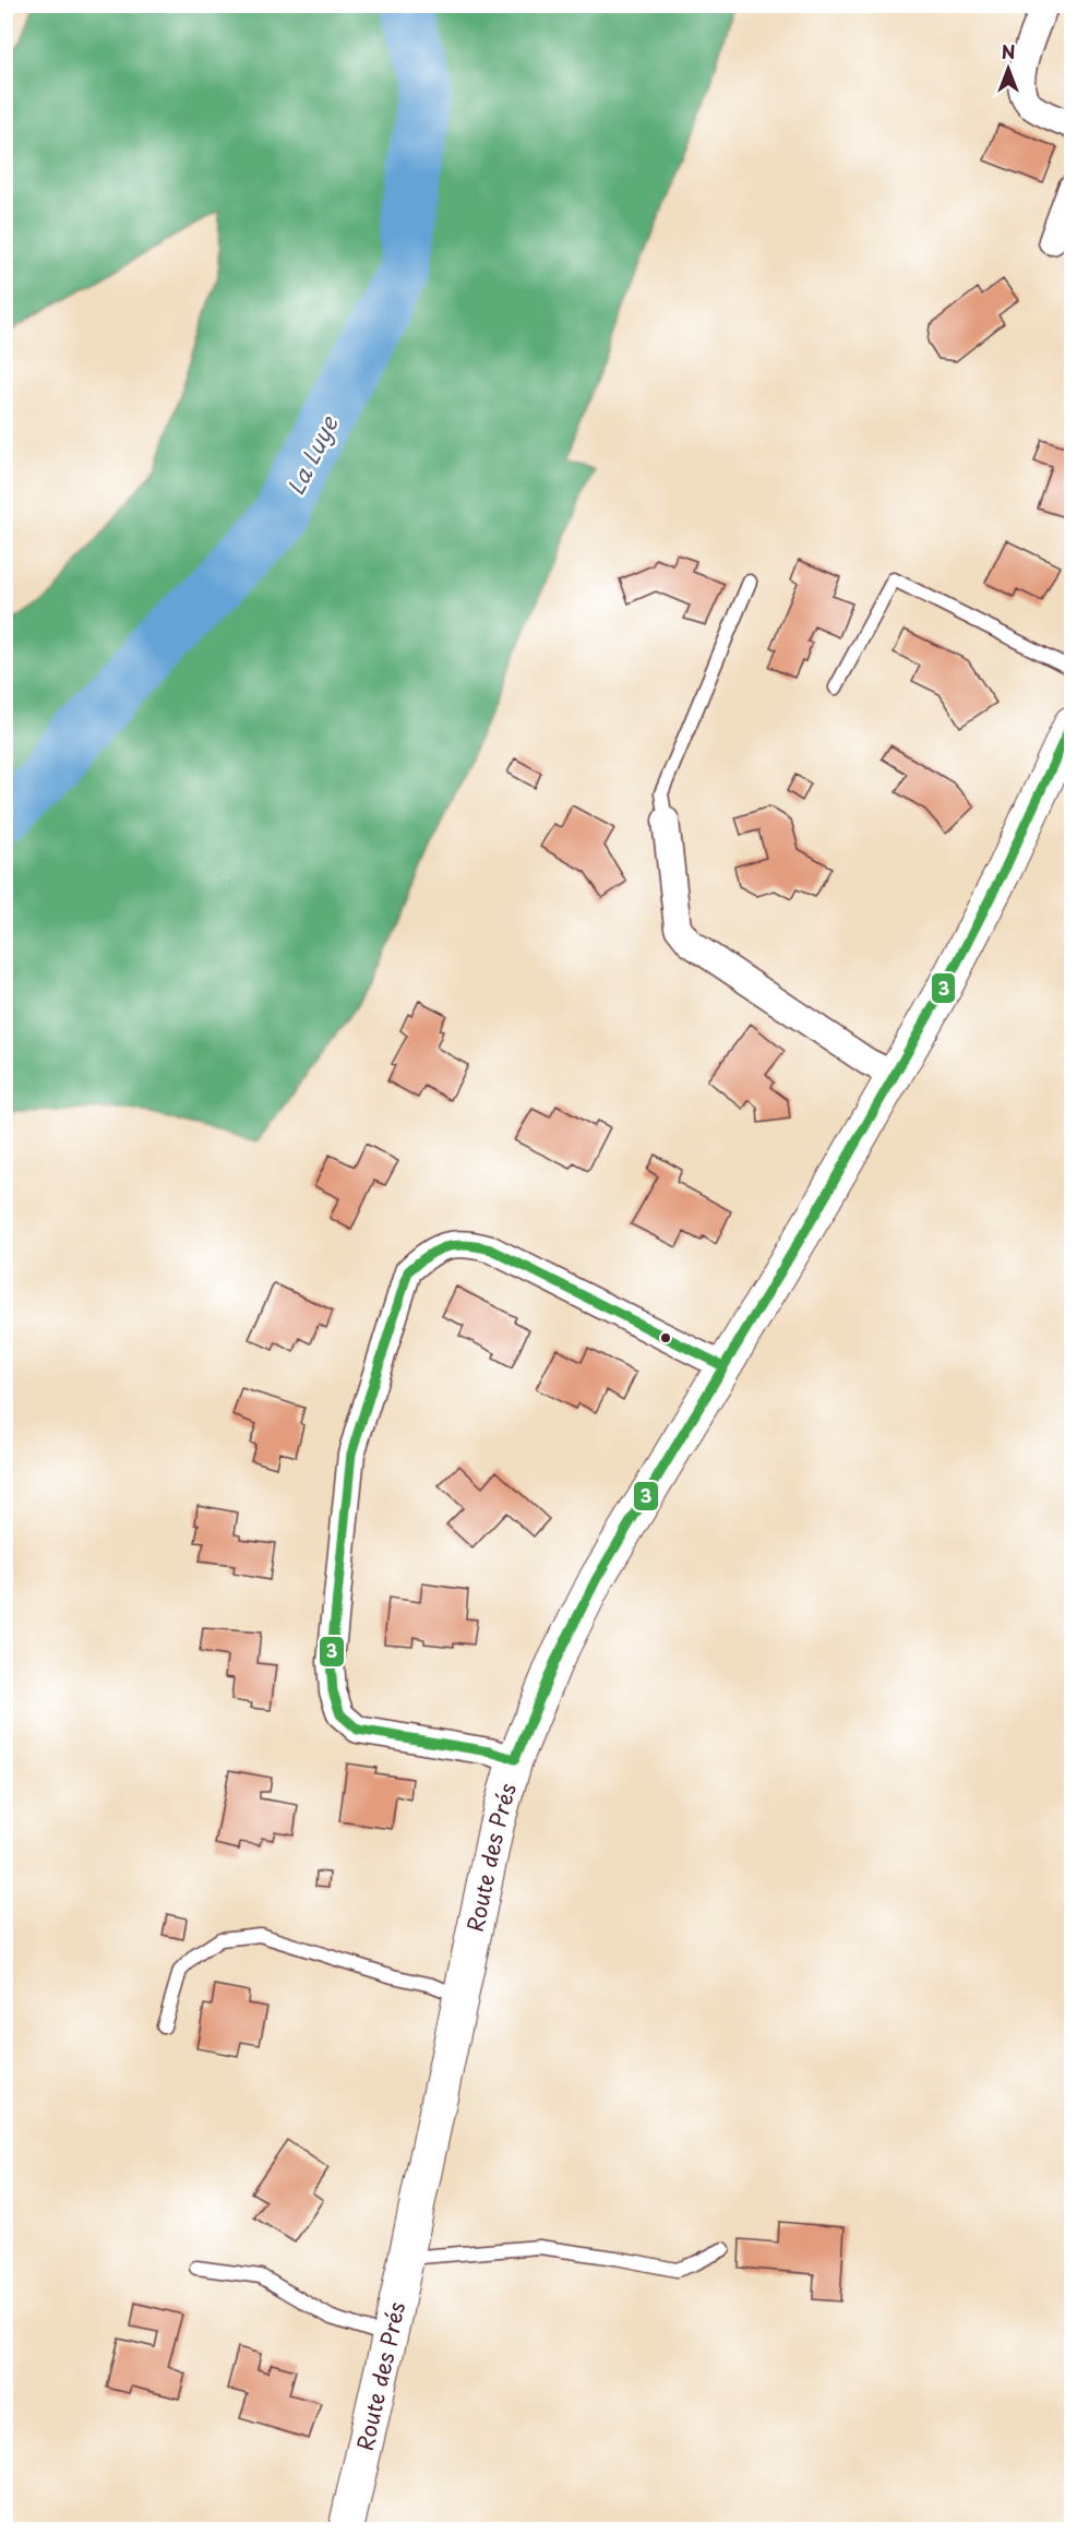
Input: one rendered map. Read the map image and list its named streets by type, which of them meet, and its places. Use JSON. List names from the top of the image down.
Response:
{
  "streets": {
    "street": ["Route des Prés"]
  },
  "water": ["La Luye"],
  "lines": ["transit line 3"],
  "north": "top"
}
